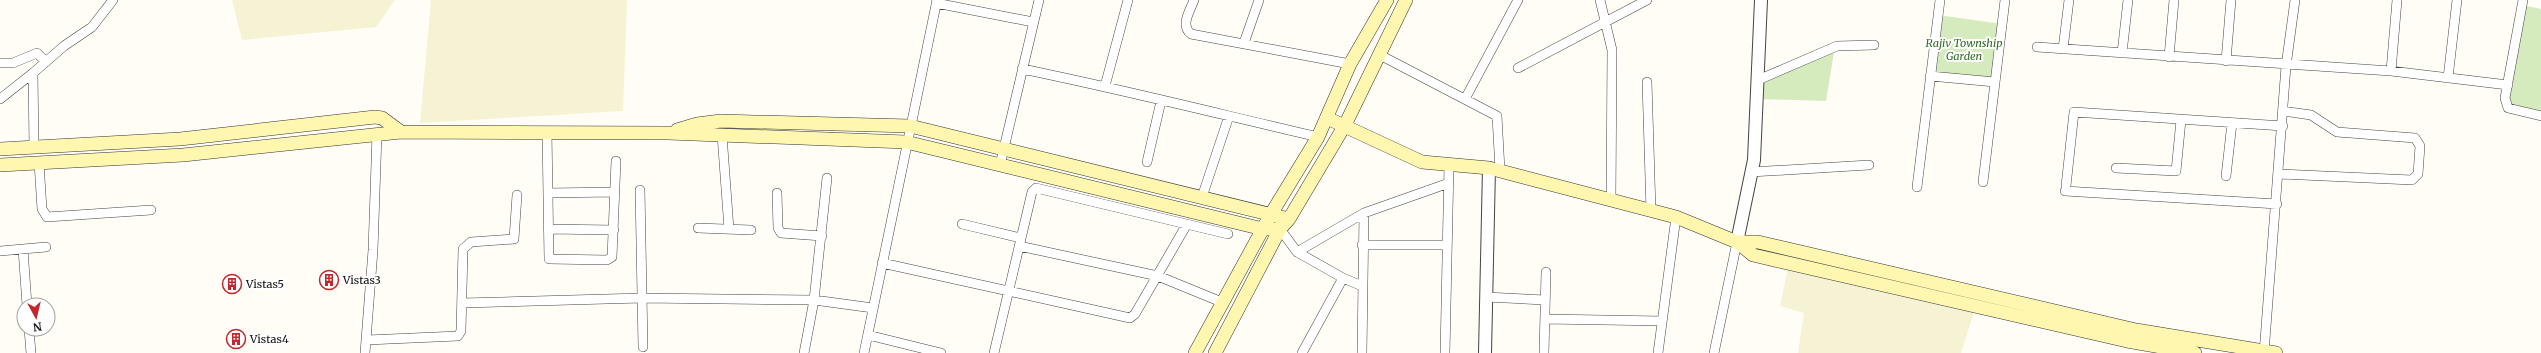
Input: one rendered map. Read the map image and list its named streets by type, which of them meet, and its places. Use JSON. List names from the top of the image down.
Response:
{
  "parks": ["Rajiv Township Garden"],
  "places": {
    "building": ["Vistas3", "Vistas5", "Vistas4"]
  },
  "north": "bottom"
}
